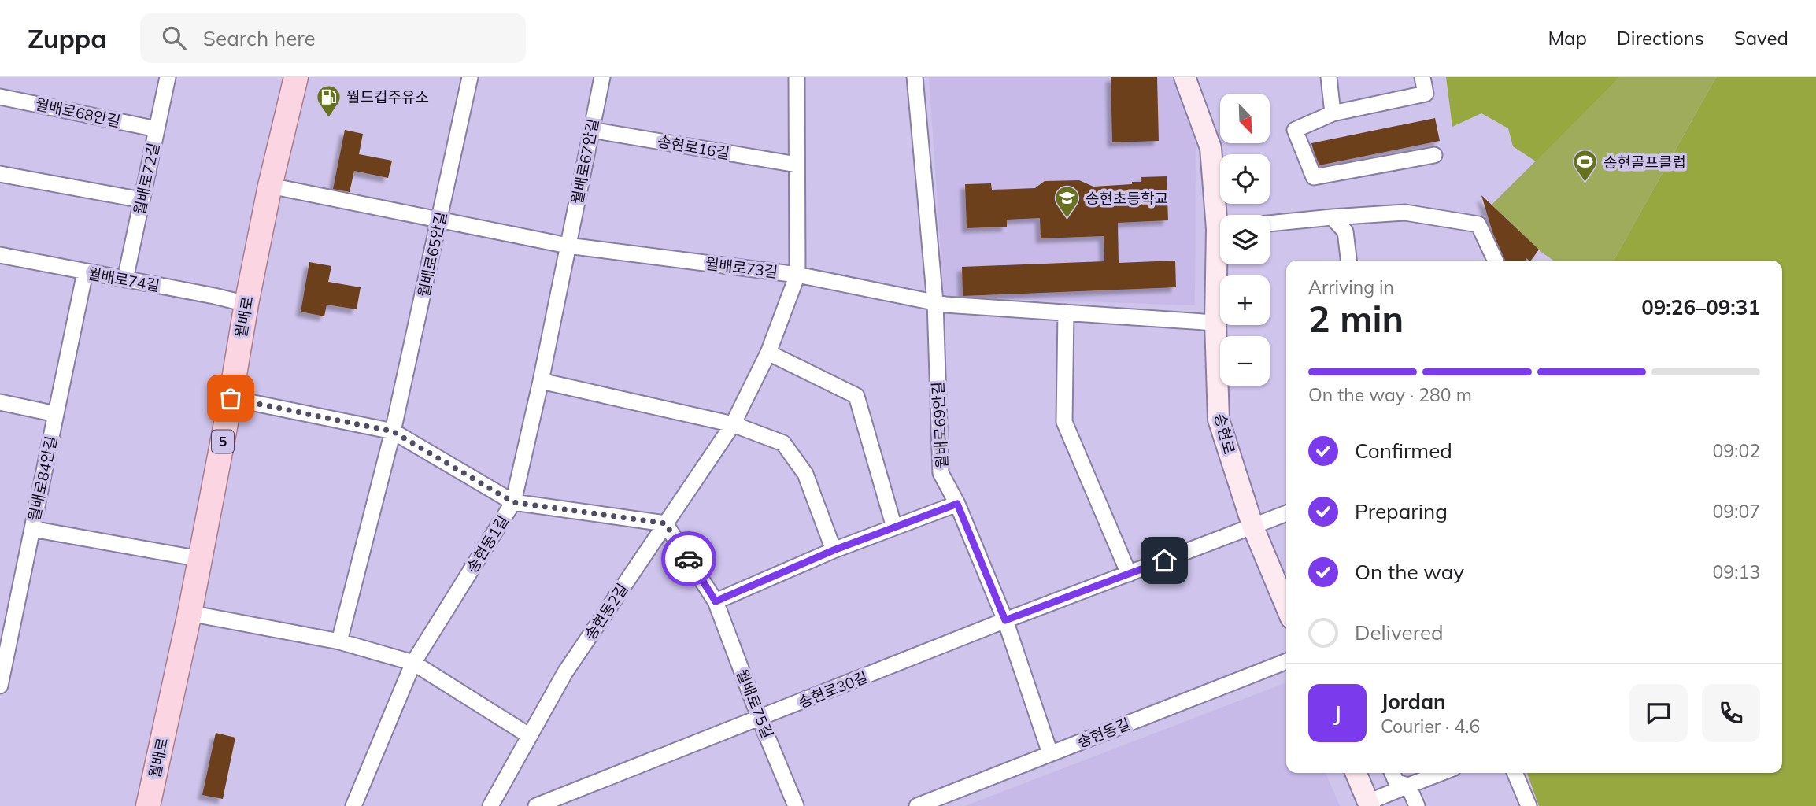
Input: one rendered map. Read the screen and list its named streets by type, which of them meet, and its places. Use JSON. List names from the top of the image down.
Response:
{
  "streets": {
    "main road": ["월배로", "송현로", "5"],
    "street": [
      "월배로68안길",
      "송현로16길",
      "월배로67안길",
      "월배로72길",
      "월배로65안길",
      "월배로73길",
      "월배로74길",
      "월배로69안길",
      "월배로84안길",
      "송현동1길",
      "송현동2길",
      "송현로30길",
      "월배로75길",
      "송현동길"
    ]
  },
  "crossings": [
    ["월배로68안길", "월배로72길"],
    ["송현로16길", "월배로67안길"],
    ["월배로67안길", "월배로73길"],
    ["월배로67안길", "송현동1길"],
    ["월배로72길", "월배로74길"],
    ["월배로65안길", "월배로73길"],
    ["월배로73길", "월배로"],
    ["월배로73길", "월배로69안길"],
    ["월배로73길", "송현로"],
    ["월배로73길", "송현동1길"],
    ["월배로73길", "송현동2길"],
    ["월배로74길", "월배로"],
    ["월배로74길", "월배로84안길"],
    ["월배로69안길", "송현로30길"],
    ["월배로69안길", "송현동길"],
    ["송현로", "송현로30길"],
    ["송현동2길", "월배로75길"],
    ["송현로30길", "월배로75길"]
  ],
  "places": {
    "fuel station": ["월드컵주유소"],
    "sports": ["송현골프클럽"],
    "school or university": ["송현초등학교"]
  },
  "north": "bottom right",
  "page": {
    "header": "Zuppa",
    "search": "Search here",
    "nav": ["Map", "Directions", "Saved"],
    "map_buttons": ["+", "−"],
    "heading": ["2 min", "Arriving in", "09:26–09:31"],
    "panel": ["Jordan", "Courier · 4.6"],
    "bar": "On the way · 280 m",
    "list": [
      ["Confirmed", "09:02"],
      ["Preparing", "09:07"],
      ["On the way", "09:13"],
      "Delivered"
    ],
    "round": "J"
  }
}
